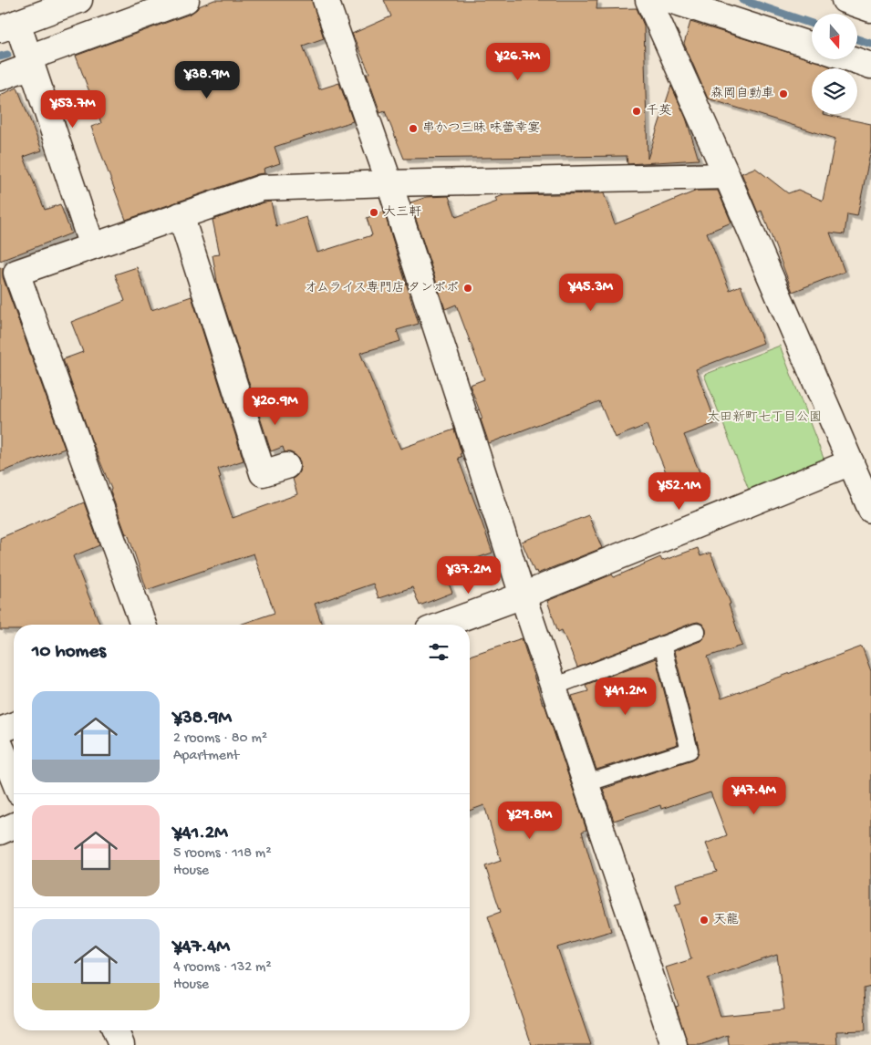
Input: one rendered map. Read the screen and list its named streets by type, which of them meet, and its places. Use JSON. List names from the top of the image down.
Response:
{
  "parks": ["太田新町七丁目公園"],
  "places": [
    "森岡自動車",
    "千英",
    "串かつ三昧 味蕾幸宴",
    "大三軒",
    "オムライス専門店 タンポポ",
    "天龍"
  ],
  "north": "bottom",
  "page": {
    "price": [
      "¥26.7M",
      "¥38.9M",
      "¥53.7M",
      "¥45.3M",
      "¥20.9M",
      "¥52.1M",
      "¥37.2M",
      "¥41.2M",
      "¥47.4M",
      "¥29.8M"
    ],
    "heading": "10 homes",
    "list": [
      {
        "name": "¥38.9M",
        "note": "2 rooms · 80 m² · Apartment"
      },
      {
        "name": "¥41.2M",
        "note": "5 rooms · 118 m² · House"
      },
      {
        "name": "¥47.4M",
        "note": "4 rooms · 132 m² · House"
      }
    ]
  }
}
